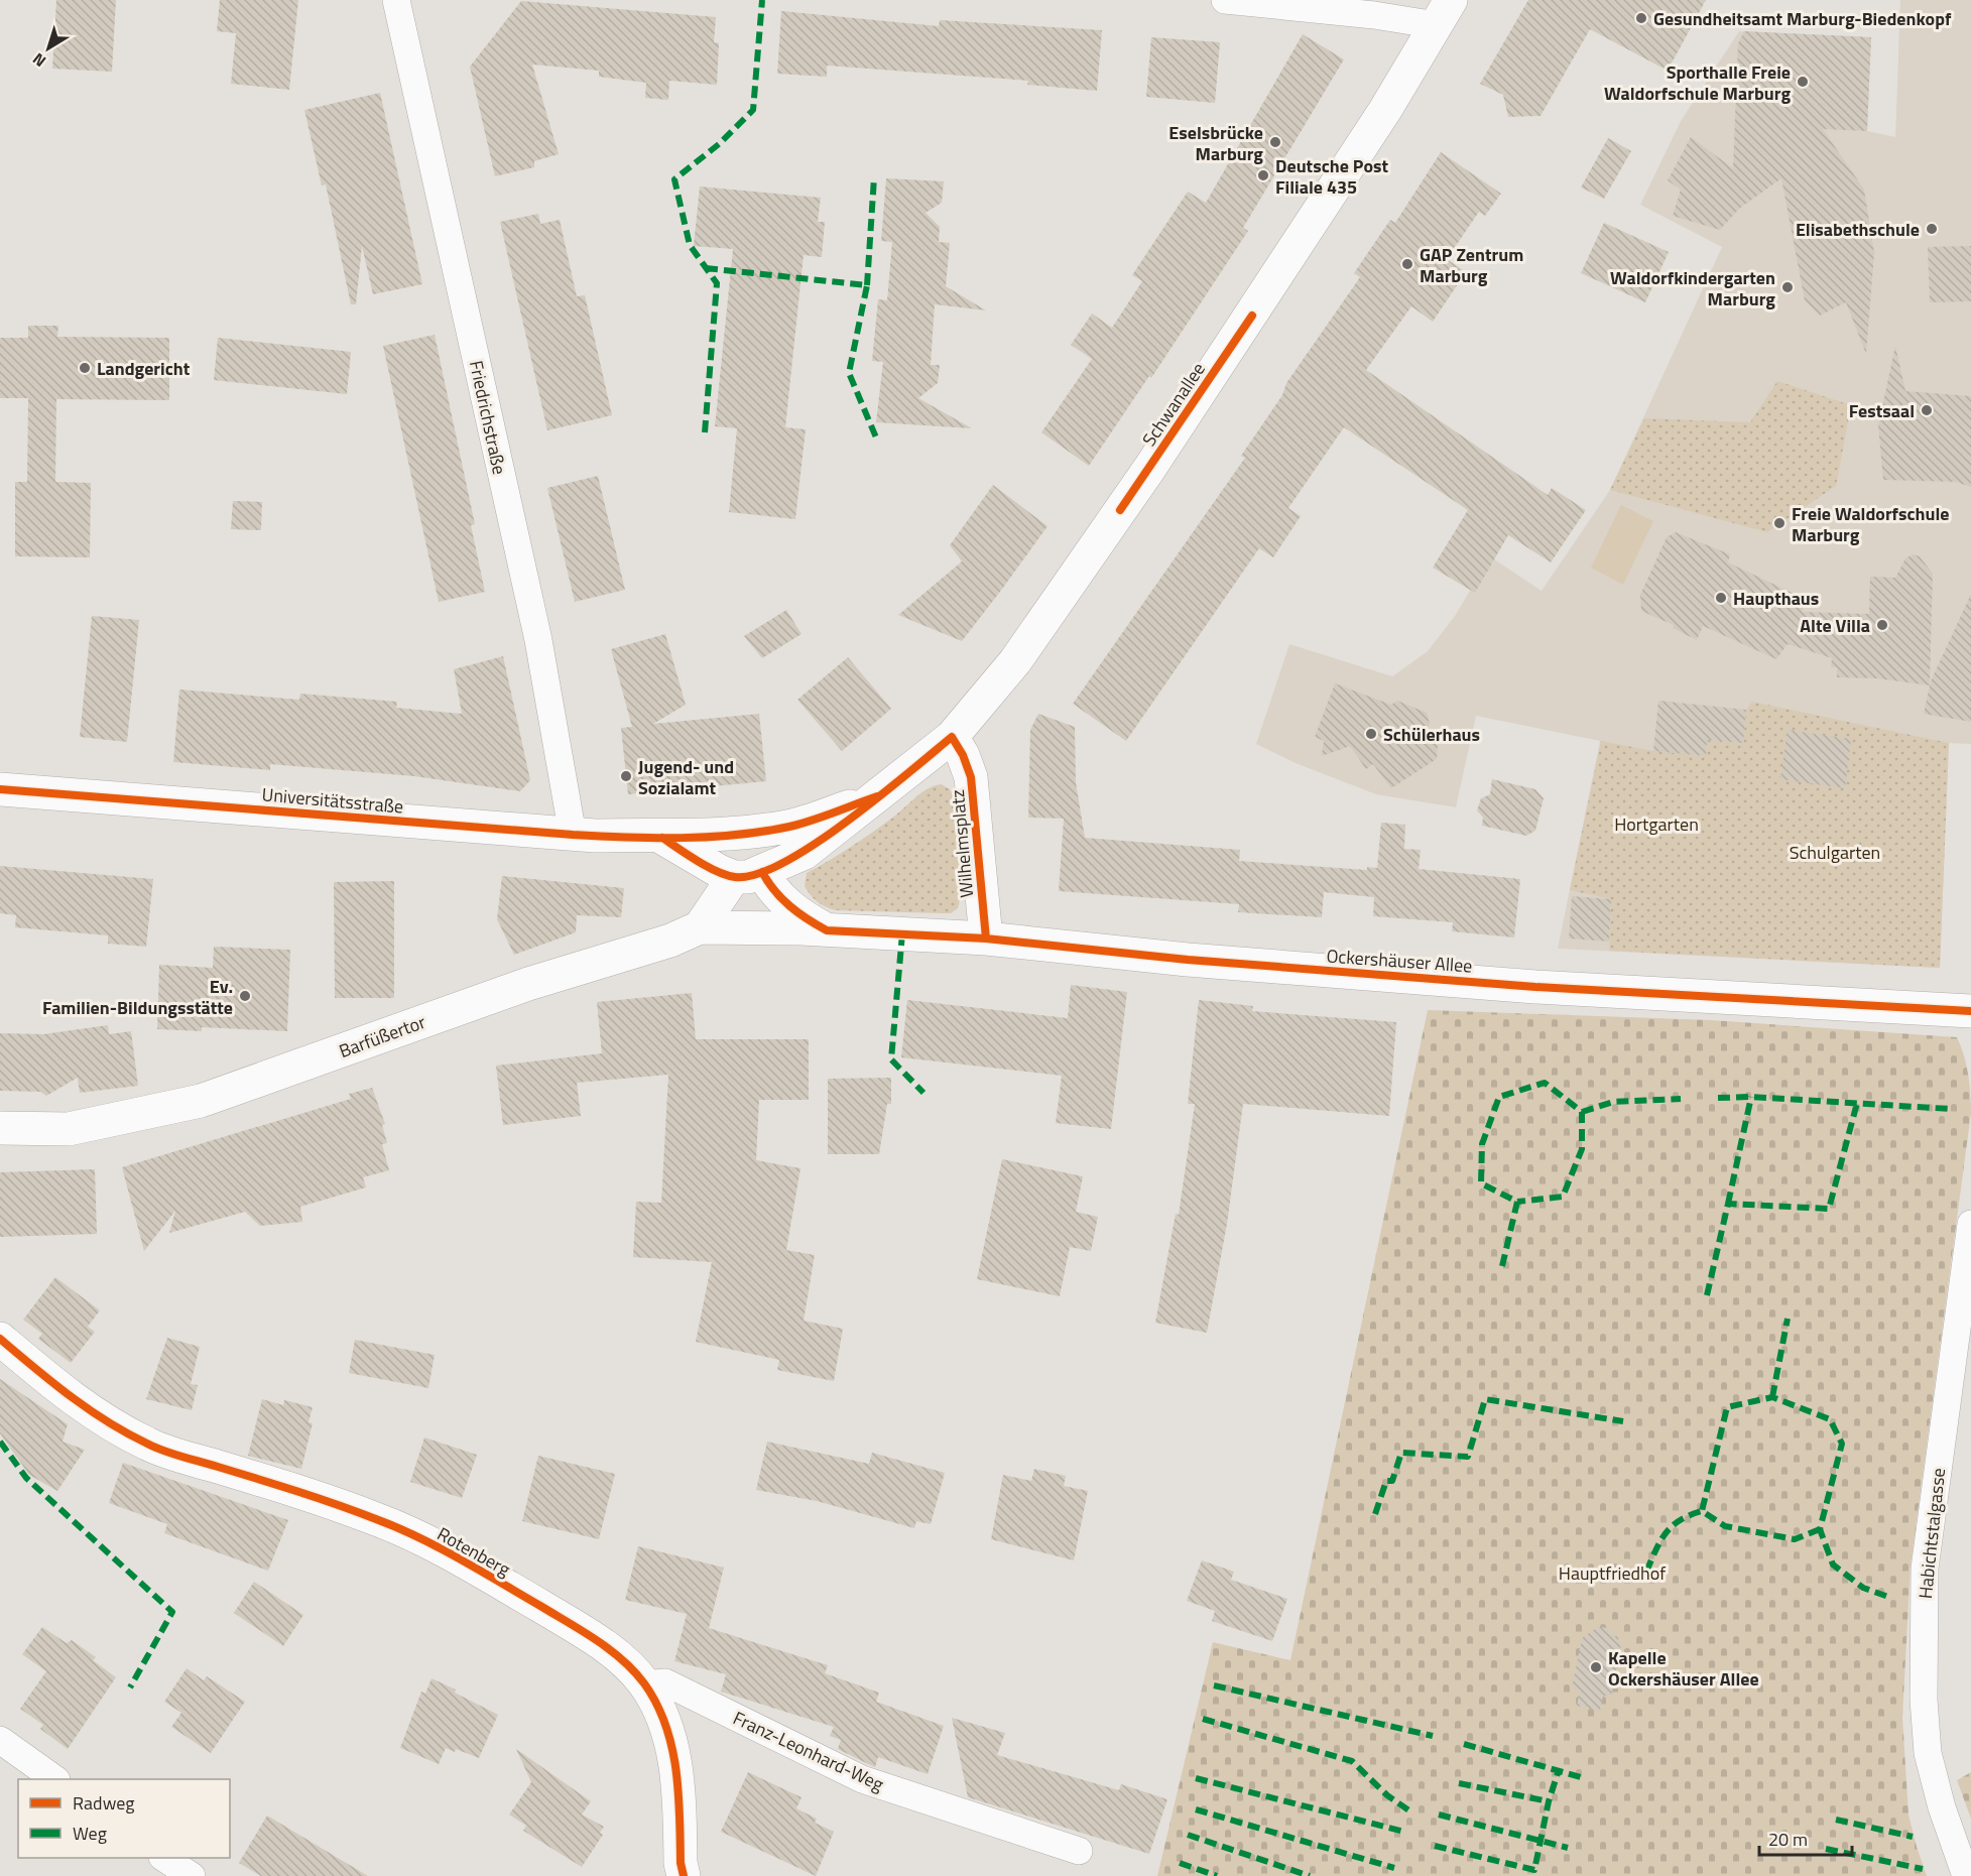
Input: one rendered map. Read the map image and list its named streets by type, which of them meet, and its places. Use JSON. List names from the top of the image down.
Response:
{
  "streets": {
    "street": [
      "Schwanallee",
      "Friedrichstraße",
      "Universitätsstraße",
      "Wilhelmsplatz",
      "Ockershäuser Allee",
      "Barfüßertor",
      "Habichtstalgasse",
      "Rotenberg",
      "Franz-Leonhard-Weg"
    ]
  },
  "crossings": [
    ["Schwanallee", "Wilhelmsplatz"],
    ["Friedrichstraße", "Universitätsstraße"],
    ["Wilhelmsplatz", "Ockershäuser Allee"],
    ["Ockershäuser Allee", "Barfüßertor"],
    ["Rotenberg", "Franz-Leonhard-Weg"]
  ],
  "parks": ["Hortgarten", "Schulgarten", "Hauptfriedhof"],
  "places": [
    "Gesundheitsamt Marburg-Biedenkopf",
    "Sporthalle Freie Waldorfschule Marburg",
    "Eselsbrücke Marburg",
    "Deutsche Post Filiale 435",
    "Elisabethschule",
    "GAP Zentrum Marburg",
    "Waldorfkindergarten Marburg",
    "Landgericht",
    "Festsaal",
    "Freie Waldorfschule Marburg",
    "Haupthaus",
    "Alte Villa",
    "Schülerhaus",
    "Jugend- und Sozialamt",
    "Ev. Familien-Bildungsstätte",
    "Kapelle Ockershäuser Allee"
  ],
  "legend": ["Radweg", "Weg"],
  "scale_bar": "20 m",
  "north": "bottom left"
}
